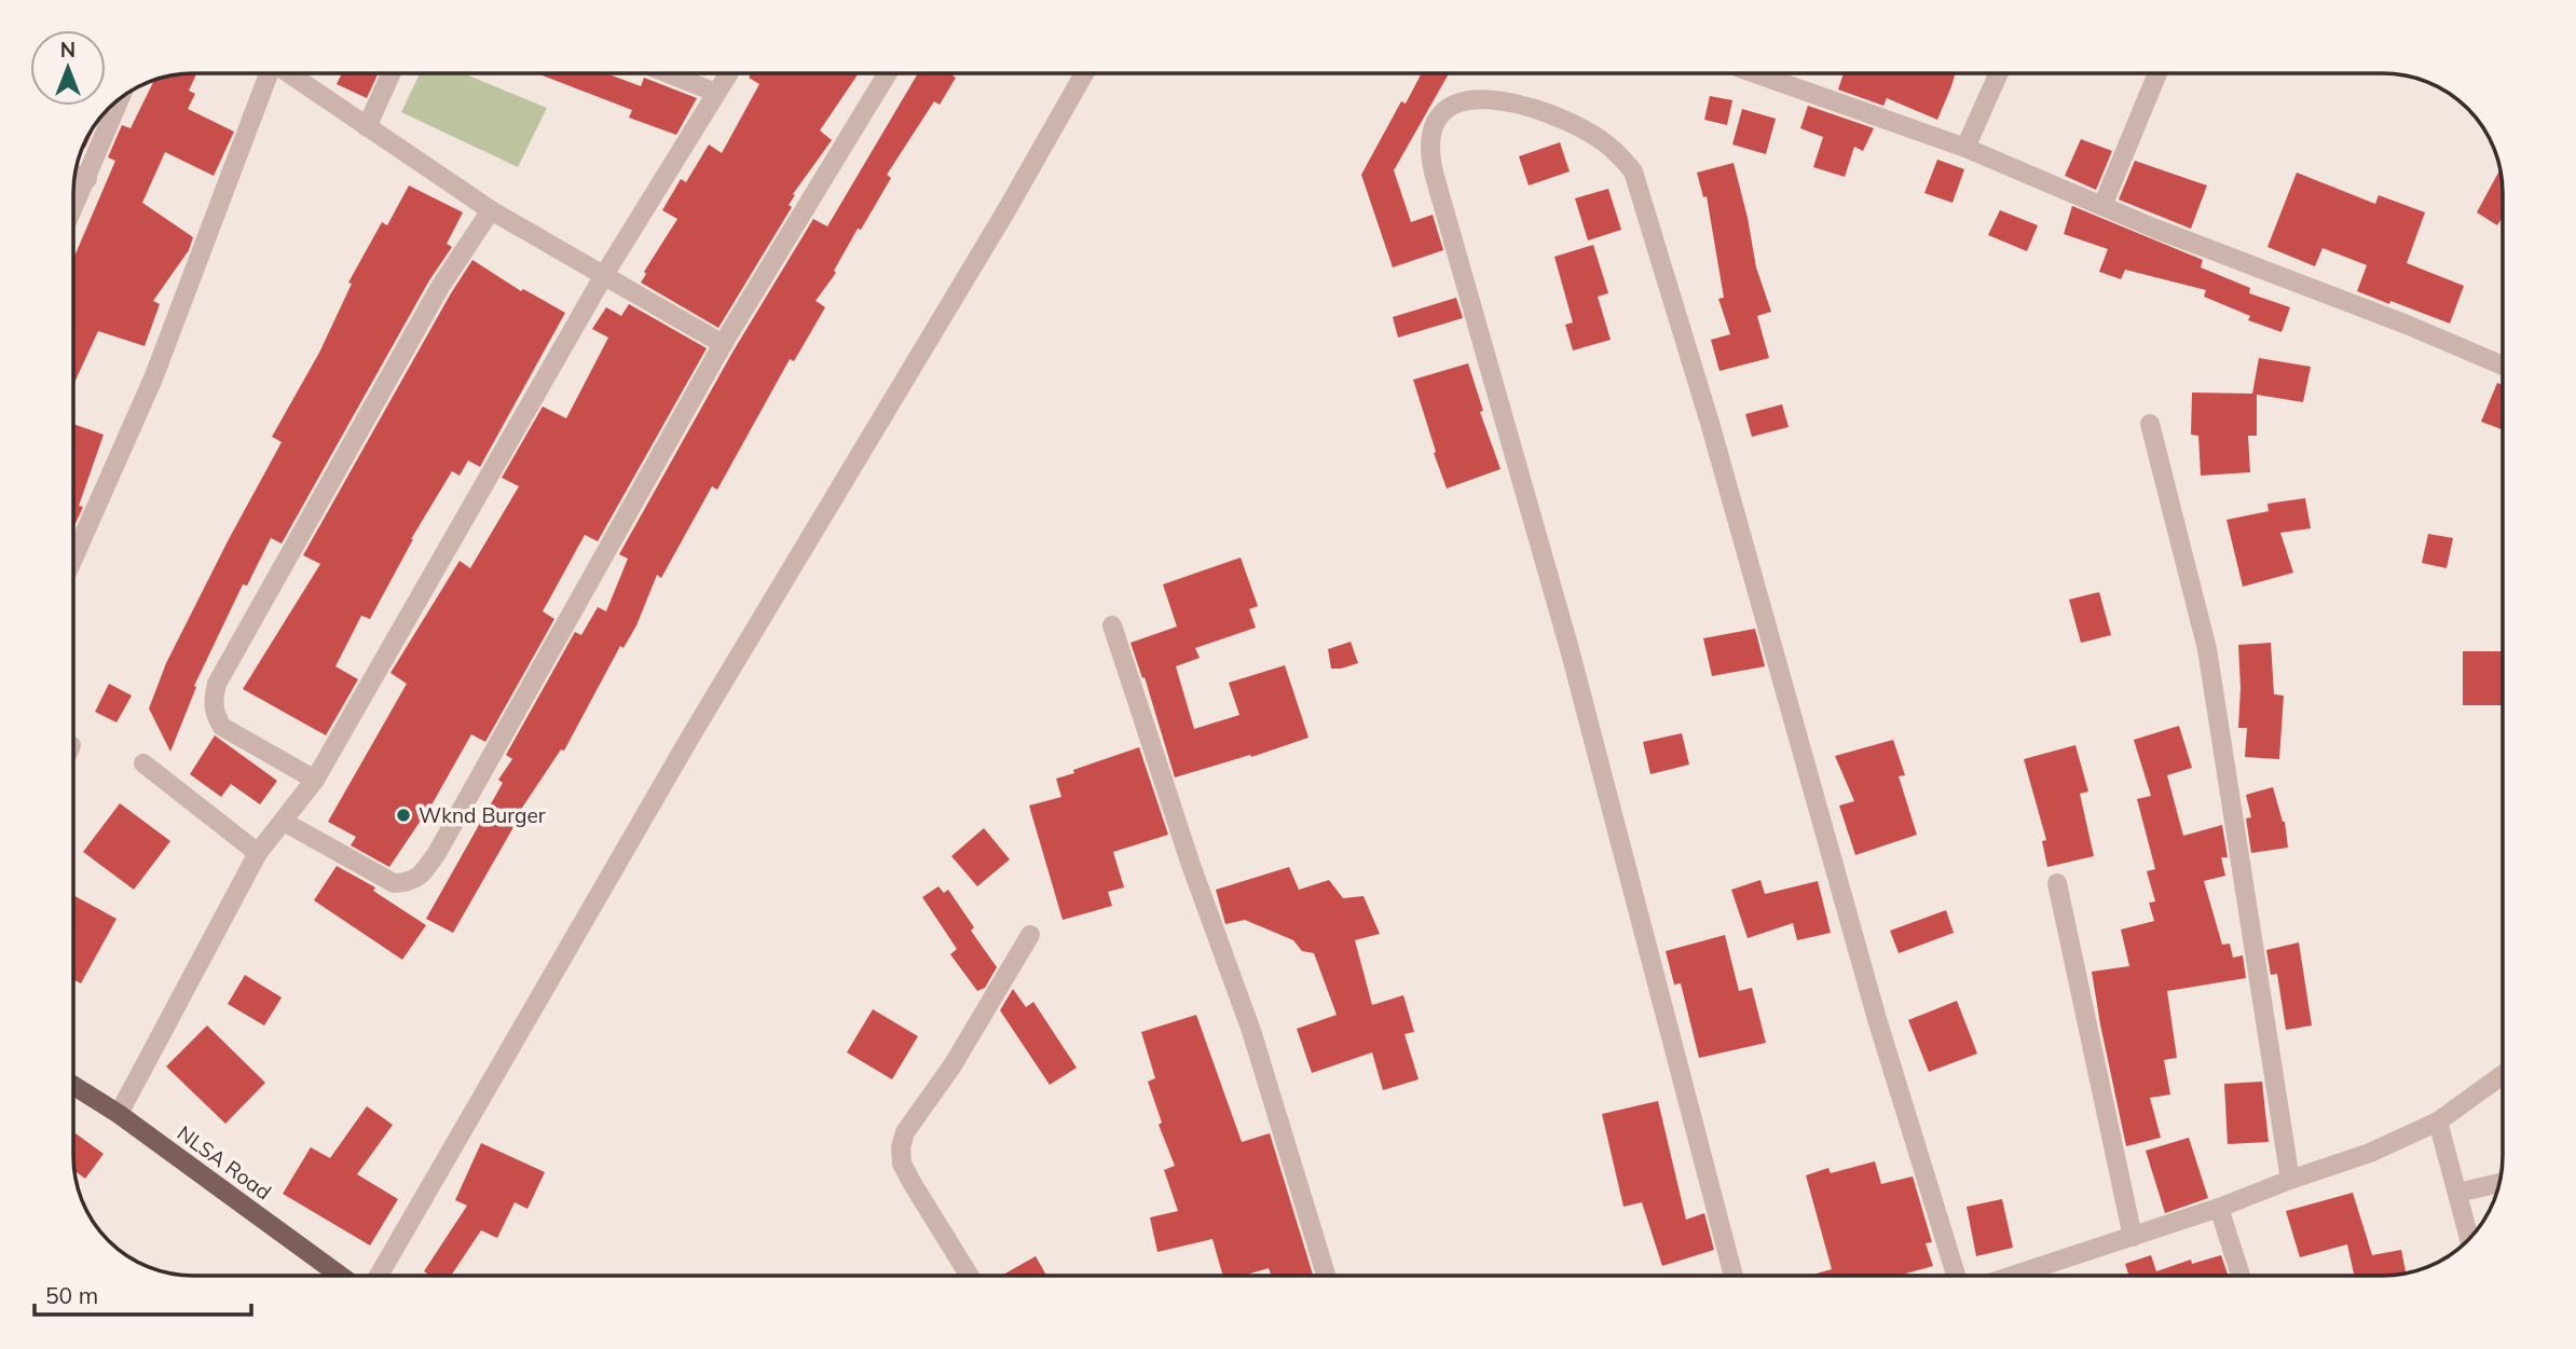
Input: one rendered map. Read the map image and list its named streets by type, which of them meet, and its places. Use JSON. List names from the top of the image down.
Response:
{
  "streets": {
    "main road": ["NLSA Road"]
  },
  "places": ["Wknd Burger"],
  "scale_bar": "50 m",
  "north": "top"
}
